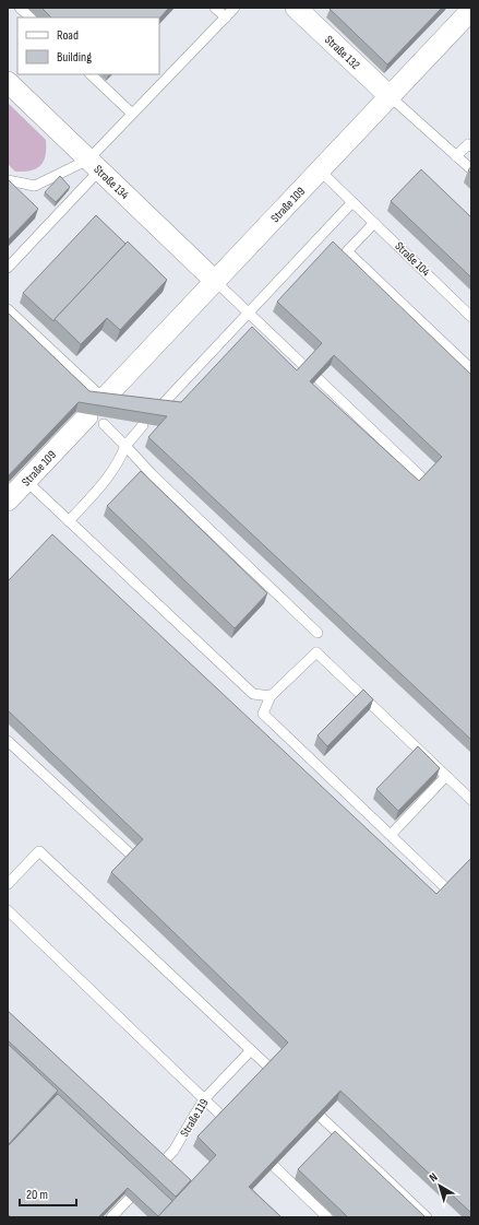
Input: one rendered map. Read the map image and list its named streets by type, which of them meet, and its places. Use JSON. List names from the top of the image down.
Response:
{
  "streets": {
    "street": ["Straße 132", "Straße 134", "Straße 109"],
    "lane": ["Straße 104", "Straße 119"]
  },
  "crossings": [
    ["Straße 132", "Straße 109"],
    ["Straße 134", "Straße 109"],
    ["Straße 109", "Straße 104"]
  ],
  "legend": ["Road", "Building"],
  "scale_bar": "20 m",
  "north": "top left"
}
